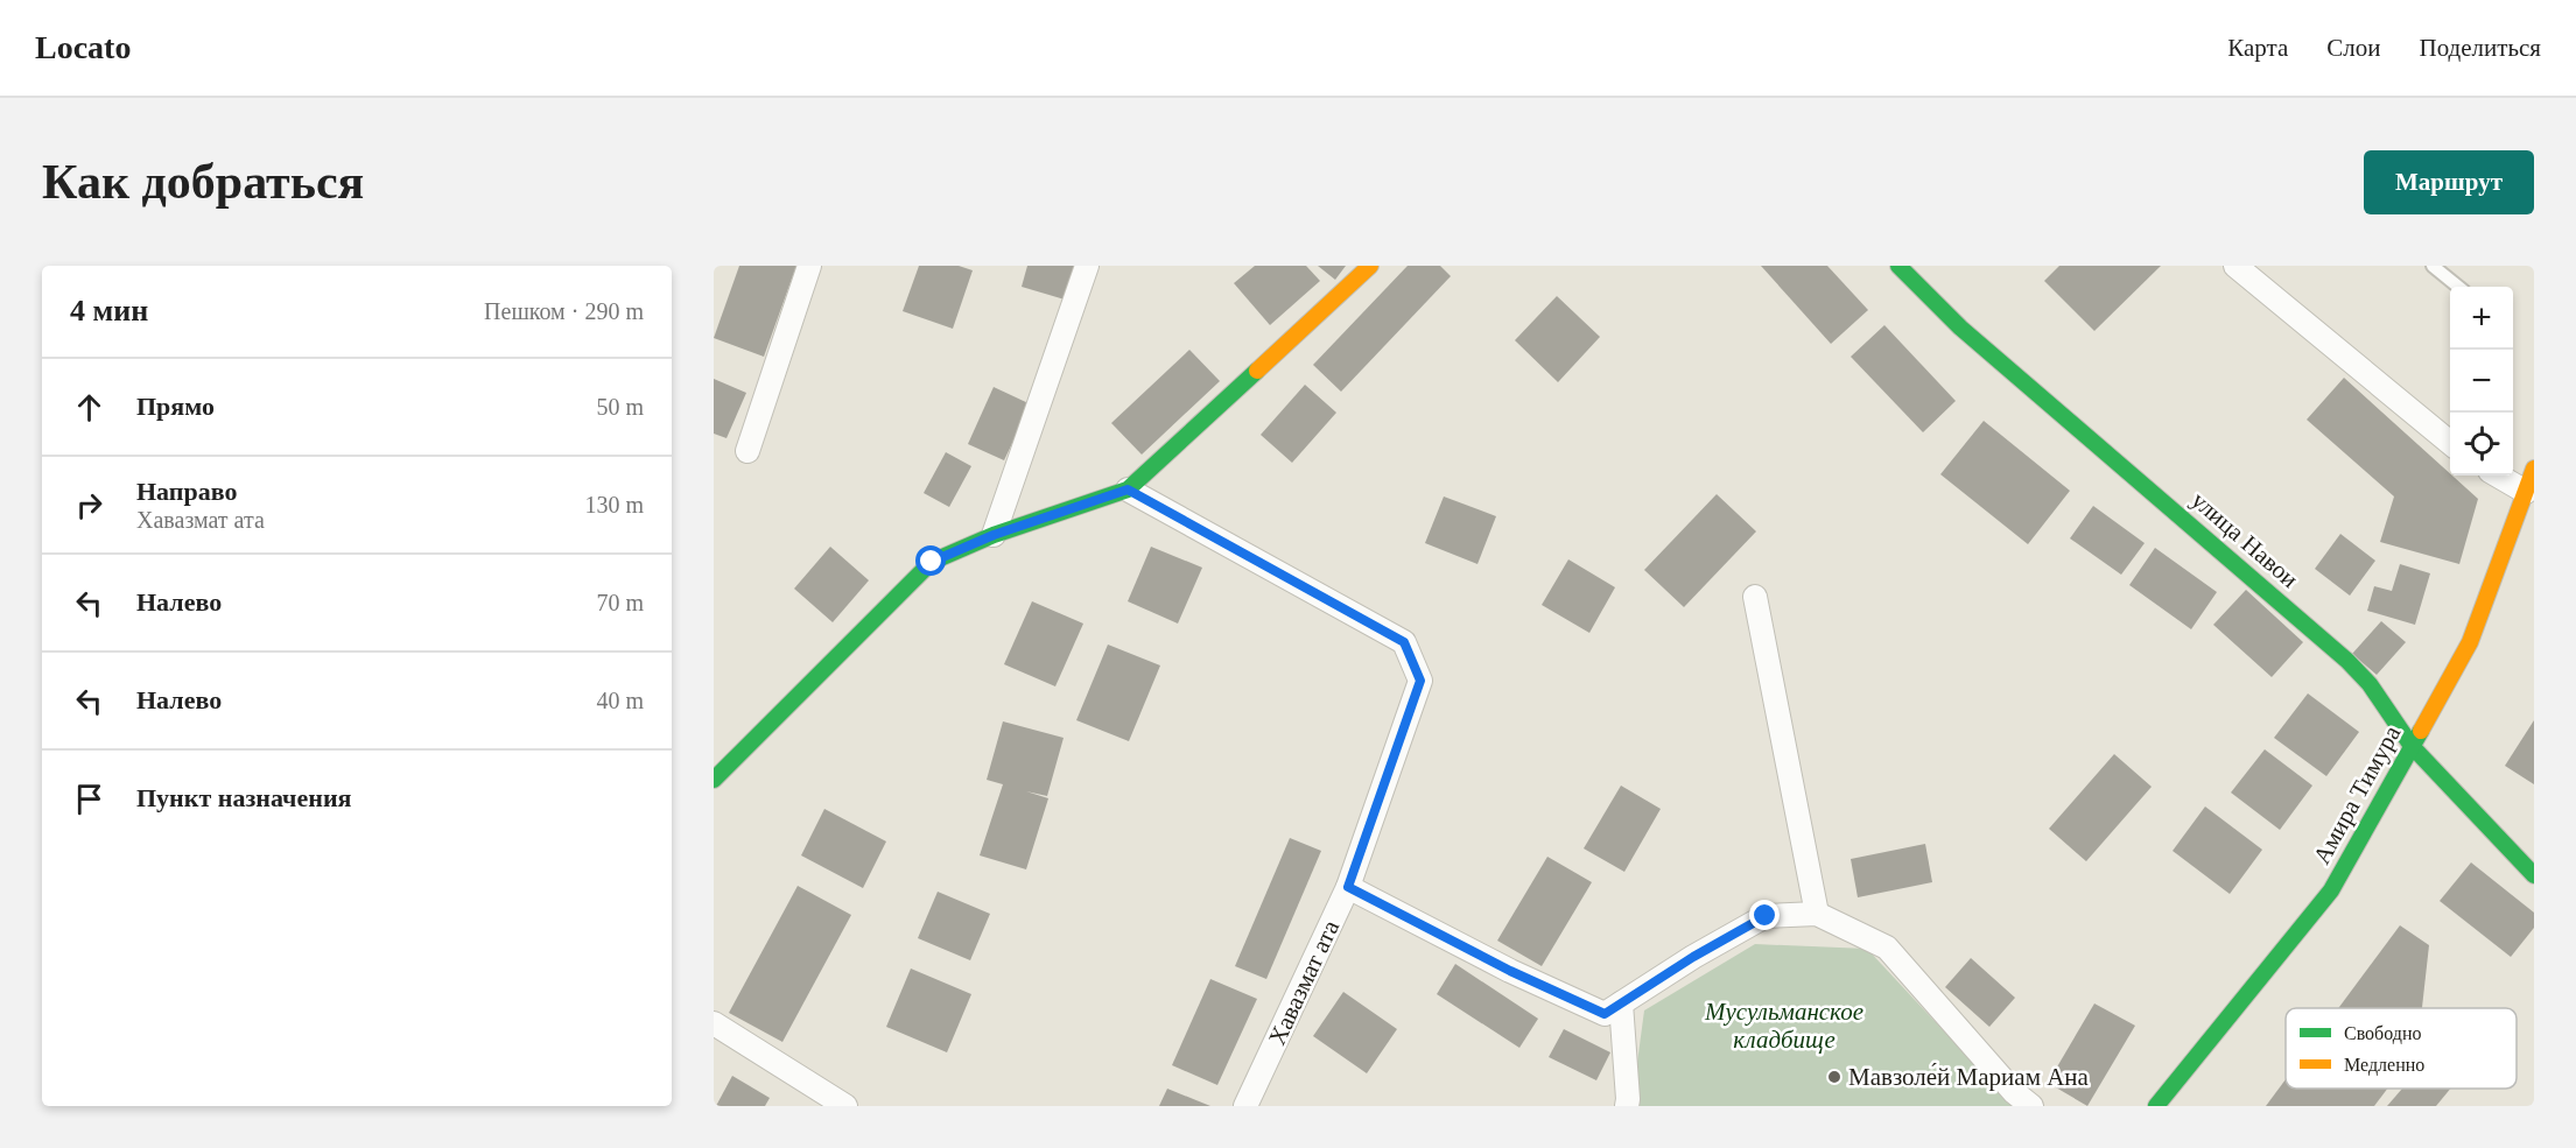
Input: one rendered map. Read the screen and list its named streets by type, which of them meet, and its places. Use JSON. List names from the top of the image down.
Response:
{
  "streets": {
    "street": ["улица Навои", "Амира Тимура", "Хавазмат ата"]
  },
  "crossings": [
    ["улица Навои", "Амира Тимура"]
  ],
  "parks": ["Мусульманское кладбище"],
  "places": ["Мавзоле́й Мариам Ана"],
  "legend": ["Свободно", "Медленно"],
  "page": {
    "header": "Locato",
    "nav": ["Карта", "Слои", "Поделиться"],
    "buttons": "Маршрут",
    "title": "Как добраться",
    "heading": ["4 мин", "Пешком · 290 m"],
    "map_buttons": ["+", "−"],
    "list": [
      ["Прямо", "50 m"],
      ["Направо", "Хавазмат ата", "130 m"],
      ["Налево", "70 m"],
      ["Налево", "40 m"],
      "Пункт назначения"
    ]
  }
}
